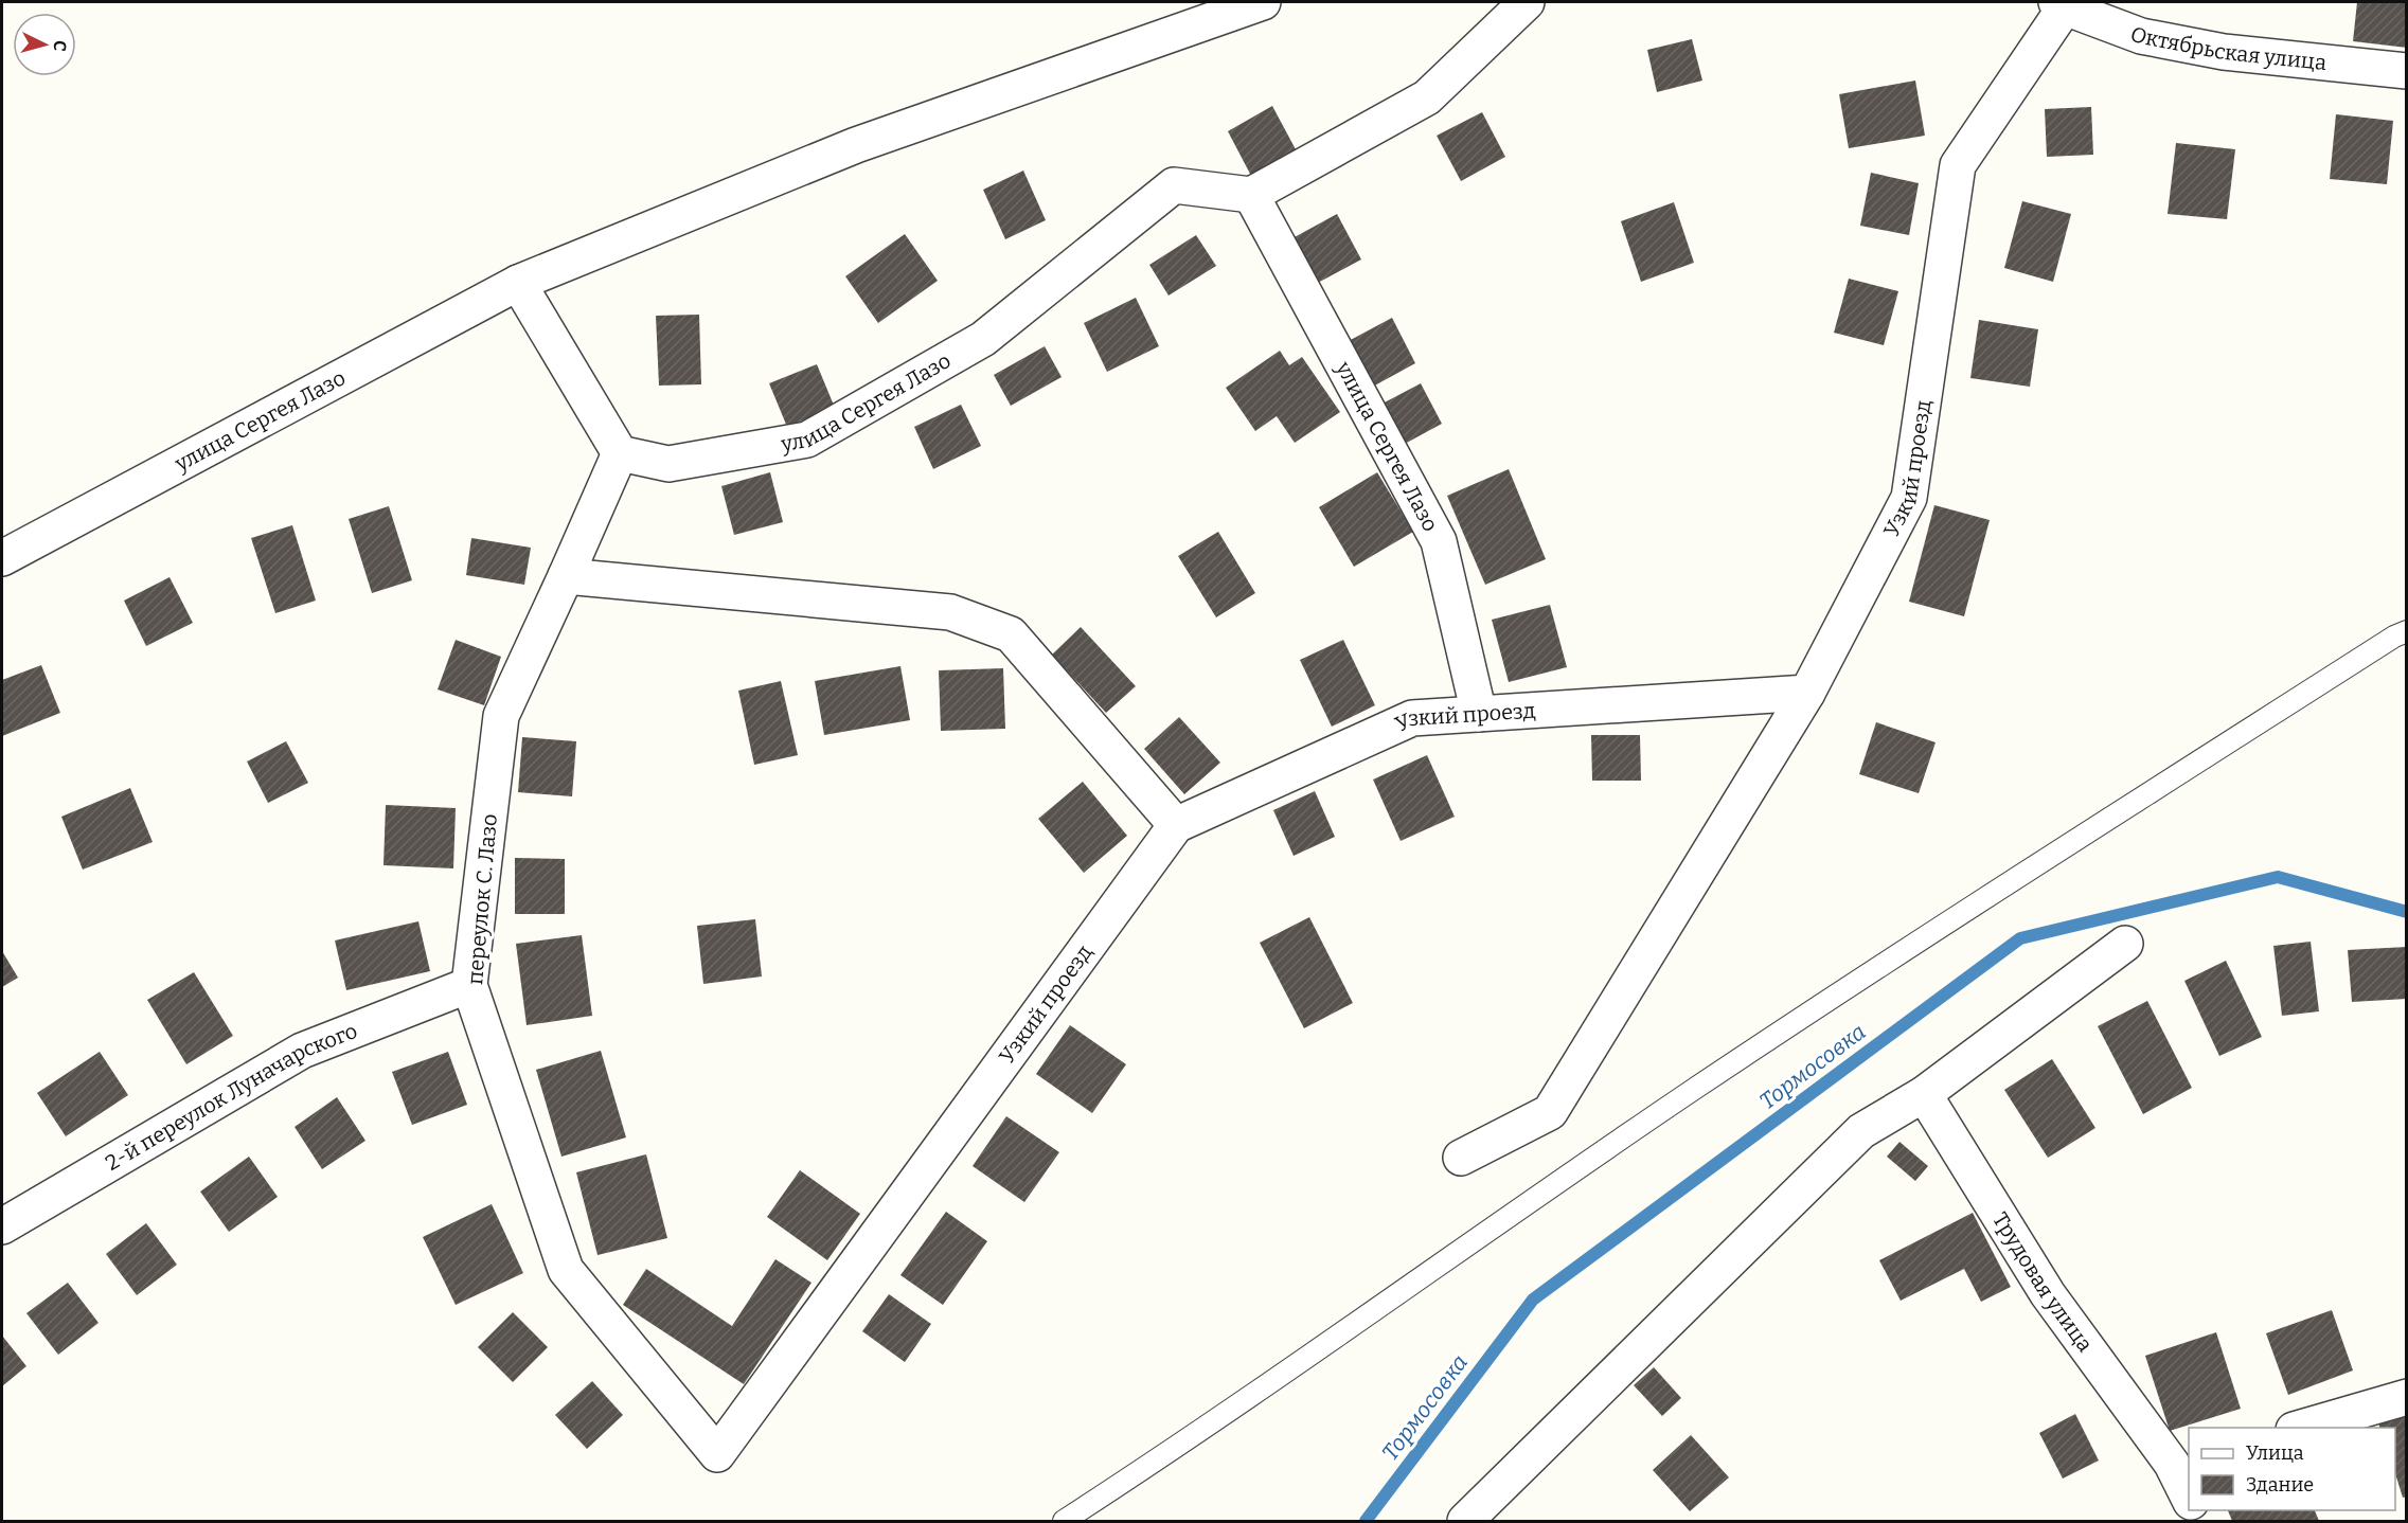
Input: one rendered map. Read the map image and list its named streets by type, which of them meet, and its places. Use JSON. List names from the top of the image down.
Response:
{
  "streets": {
    "street": [
      "Октябрьская улица",
      "улица Сергея Лазо",
      "Узкий проезд",
      "переулок С. Лазо",
      "2-й переулок Луначарского",
      "Трудовая улица"
    ]
  },
  "crossings": [
    ["Октябрьская улица", "Узкий проезд"],
    ["улица Сергея Лазо", "Узкий проезд"],
    ["улица Сергея Лазо", "переулок С. Лазо"],
    ["Узкий проезд", "переулок С. Лазо"],
    ["переулок С. Лазо", "2-й переулок Луначарского"]
  ],
  "water": ["Тормосовка"],
  "legend": ["Улица", "Здание"],
  "north": "right"
}
